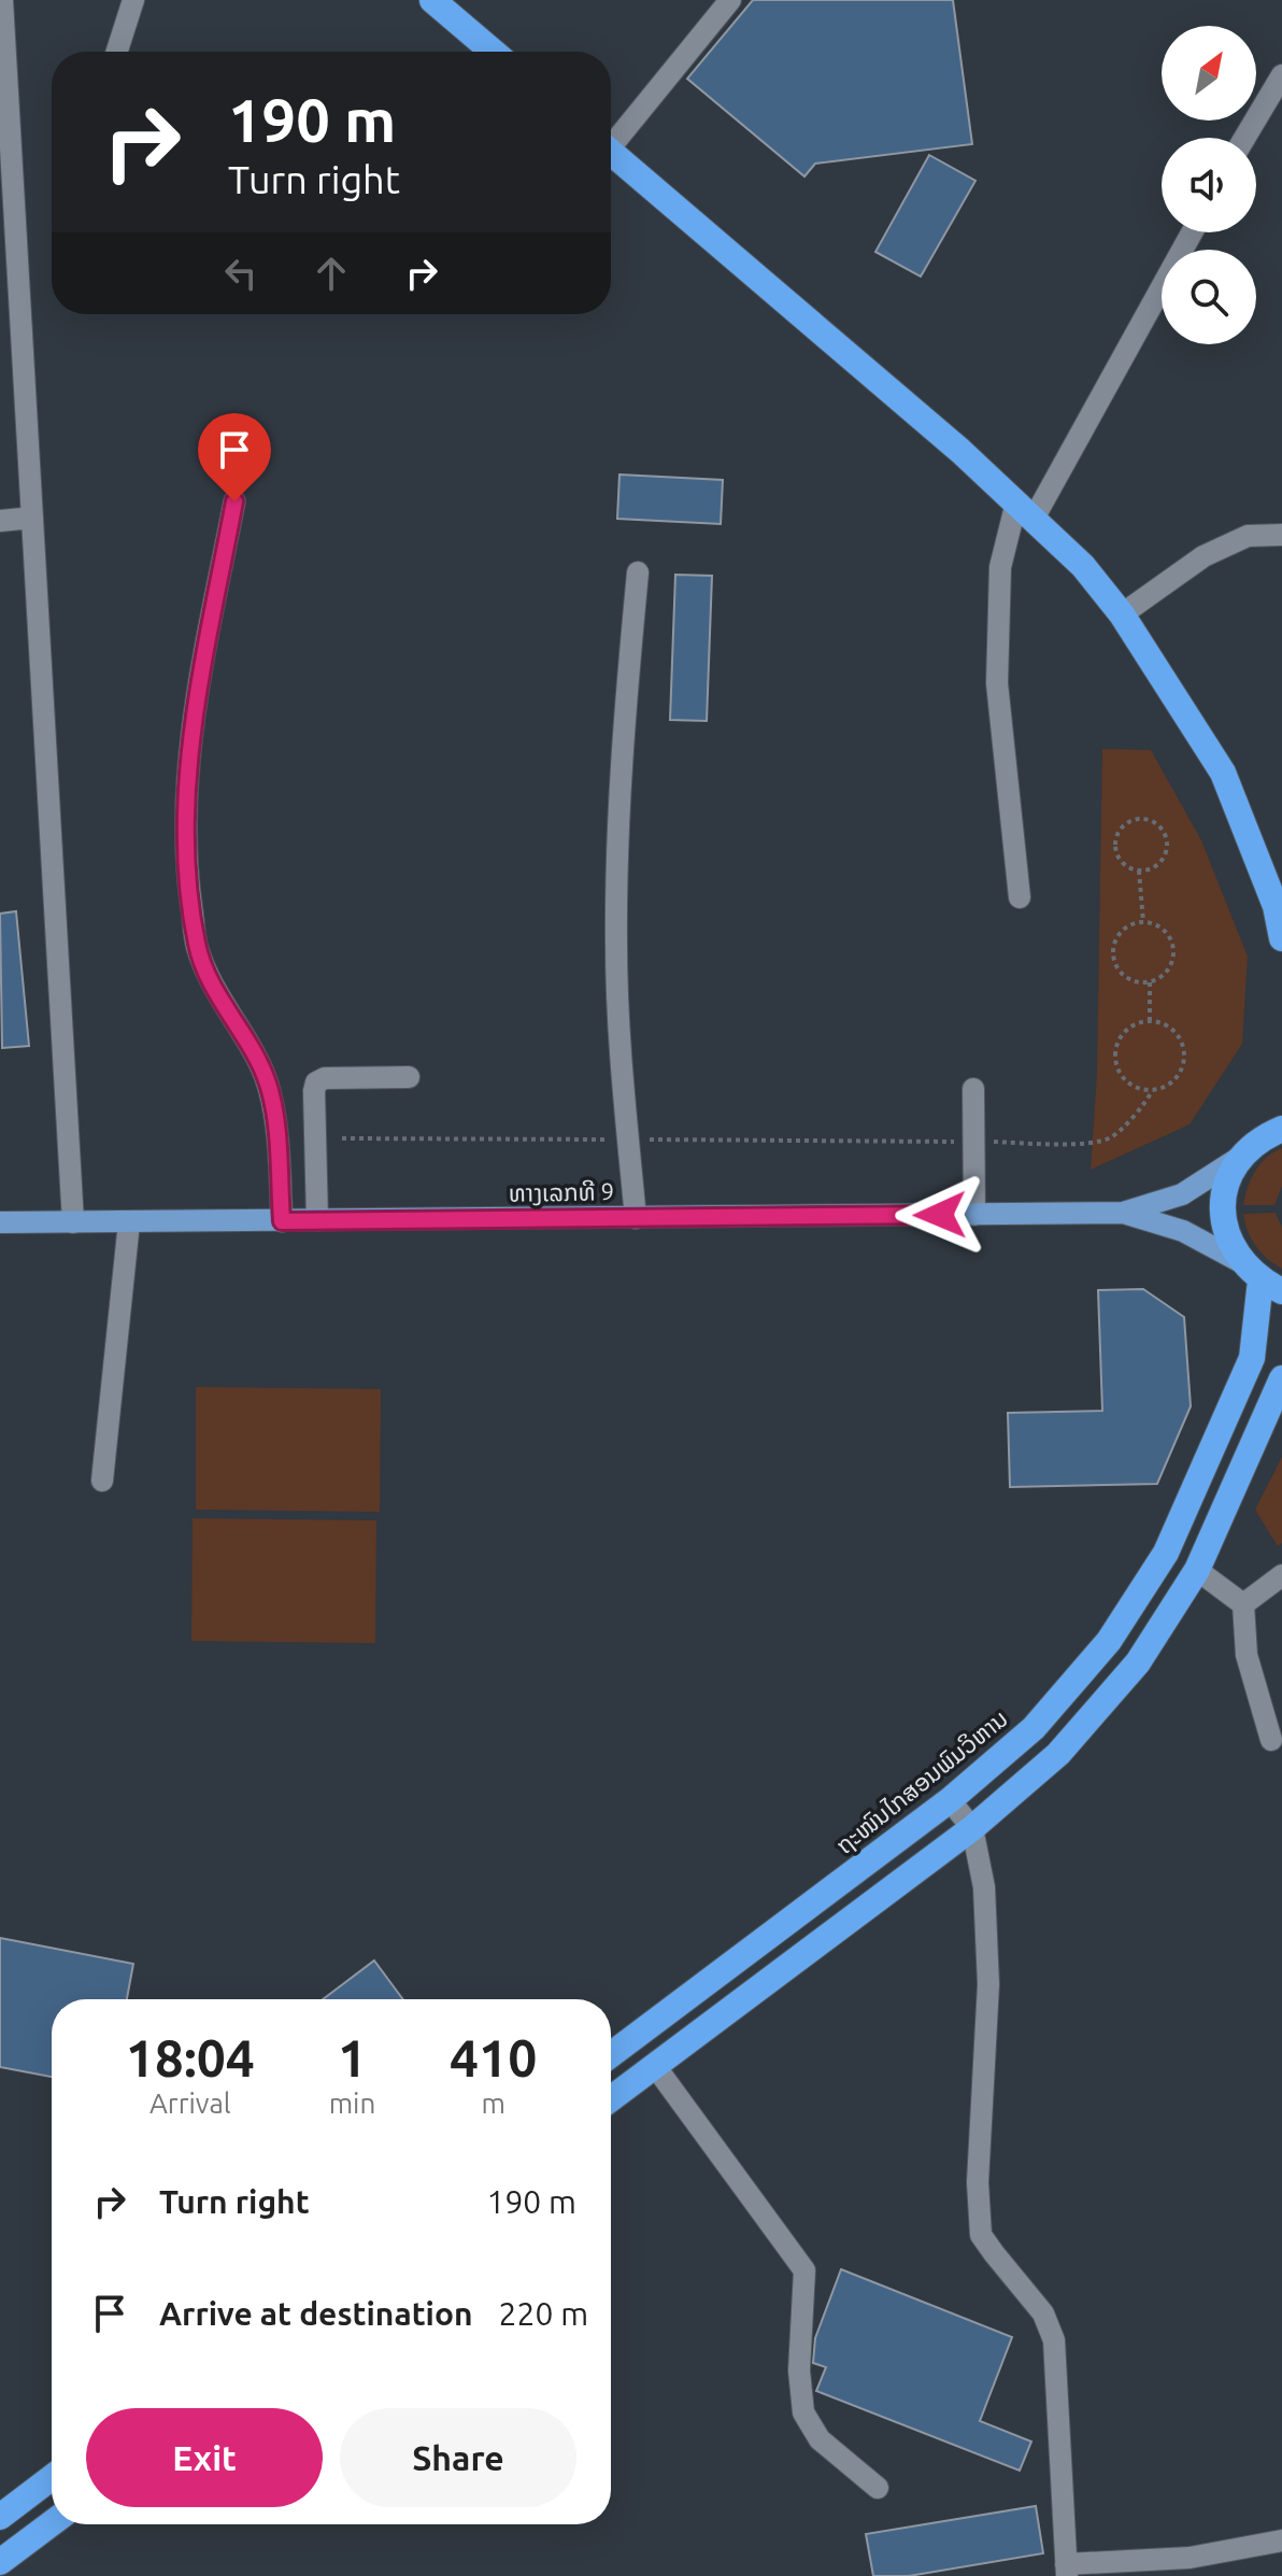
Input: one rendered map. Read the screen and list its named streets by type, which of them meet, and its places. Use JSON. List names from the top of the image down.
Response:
{
  "streets": {
    "highway": ["ຖະໜົນໄກສອນພົມວິຫານ"],
    "main road": ["ທາງເລກທີ 9"]
  },
  "north": "top right",
  "page": {
    "turn": ["190 m", "Turn right"],
    "eta": [
      "18:04",
      "Arrival",
      "1",
      "min",
      "410",
      "m"
    ],
    "list": [
      {
        "name": "Turn right",
        "value": "190 m"
      },
      {
        "name": "Arrive at destination",
        "value": "220 m"
      }
    ],
    "buttons": ["Exit", "Share"]
  }
}
